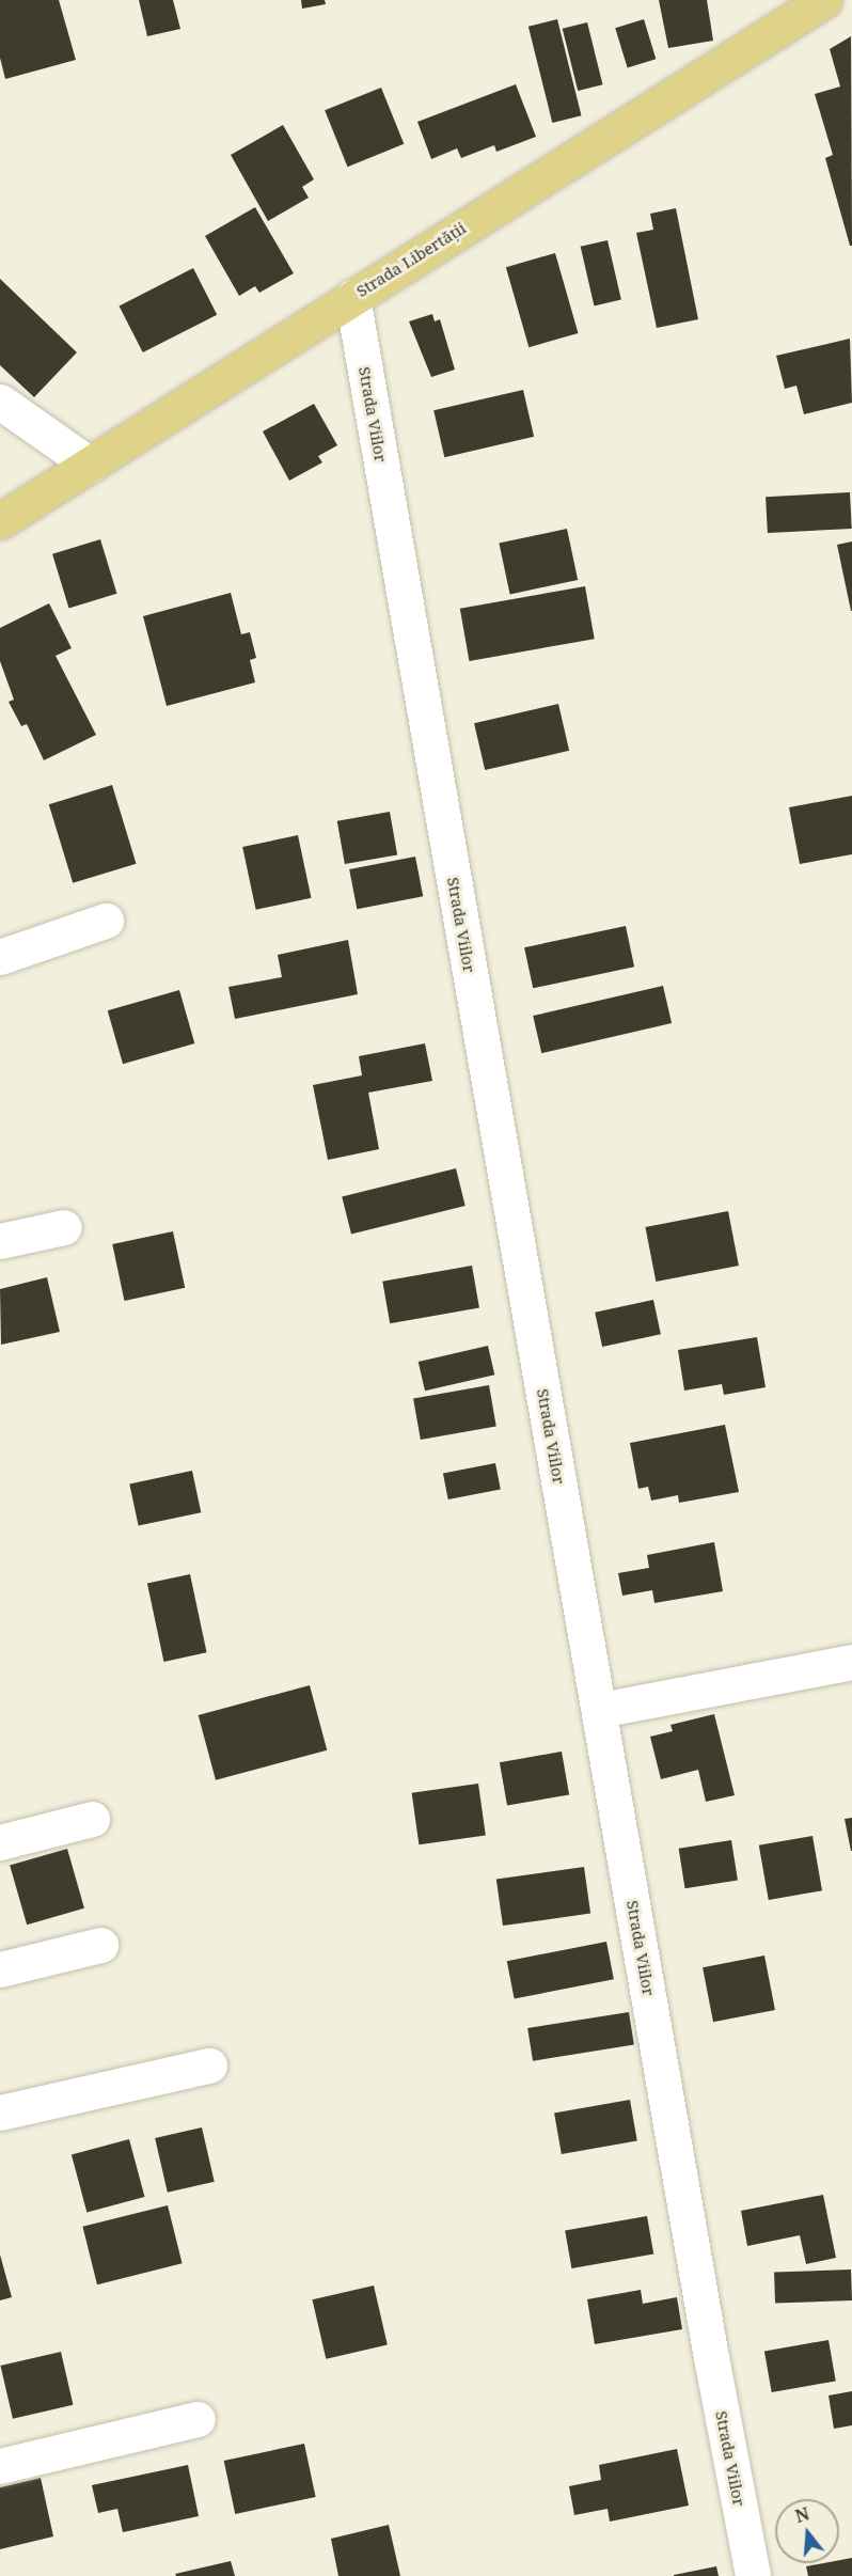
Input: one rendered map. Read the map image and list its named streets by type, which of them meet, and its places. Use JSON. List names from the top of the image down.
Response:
{
  "streets": {
    "main road": ["Strada Libertății"],
    "street": ["Strada Viilor"]
  },
  "crossings": [
    ["Strada Libertății", "Strada Viilor"]
  ],
  "north": "top"
}
